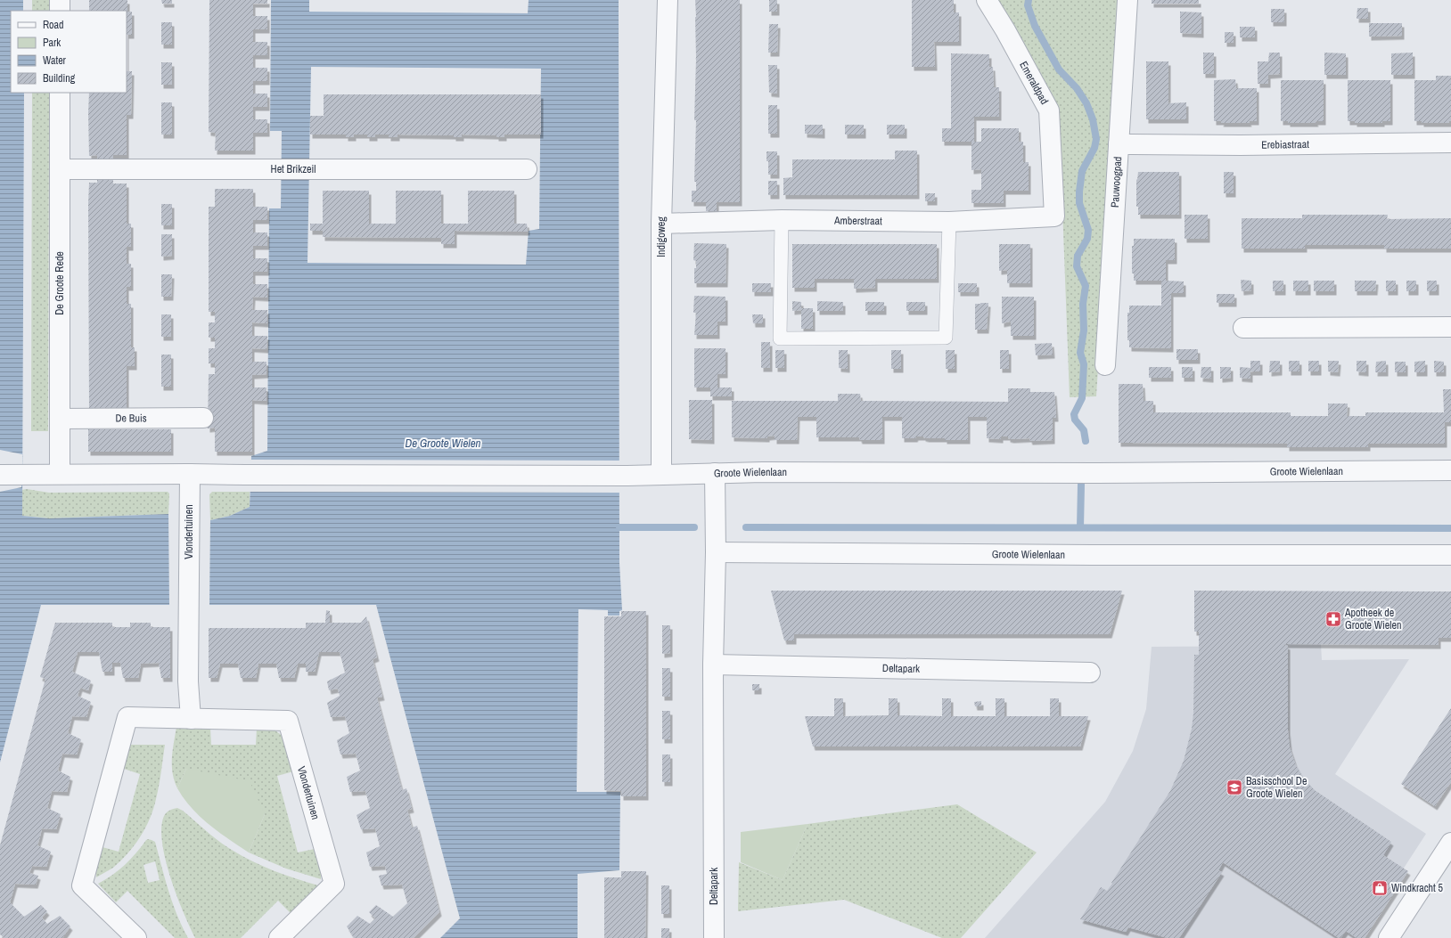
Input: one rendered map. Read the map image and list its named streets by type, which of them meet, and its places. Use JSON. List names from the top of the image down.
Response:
{
  "streets": {
    "street": [
      "Emeraldpad",
      "Erebiastraat",
      "Het Brikzeil",
      "Pauwoogpad",
      "Amberstraat",
      "Indigoweg",
      "De Groote Rede",
      "De Buis",
      "Groote Wielenlaan",
      "Vlondertuinen",
      "Deltapark"
    ]
  },
  "crossings": [
    ["Emeraldpad", "Amberstraat"],
    ["Erebiastraat", "Pauwoogpad"],
    ["Het Brikzeil", "De Groote Rede"],
    ["Amberstraat", "Indigoweg"],
    ["De Groote Rede", "De Buis"],
    ["Groote Wielenlaan", "Deltapark"]
  ],
  "water": ["De Groote Wielen"],
  "places": {
    "pharmacy": ["Apotheek de Groote Wielen"],
    "school or university": ["Basisschool De Groote Wielen"],
    "shop": ["Windkracht 5"]
  },
  "legend": [
    "Road",
    "Park",
    "Water",
    "Building"
  ]
}
